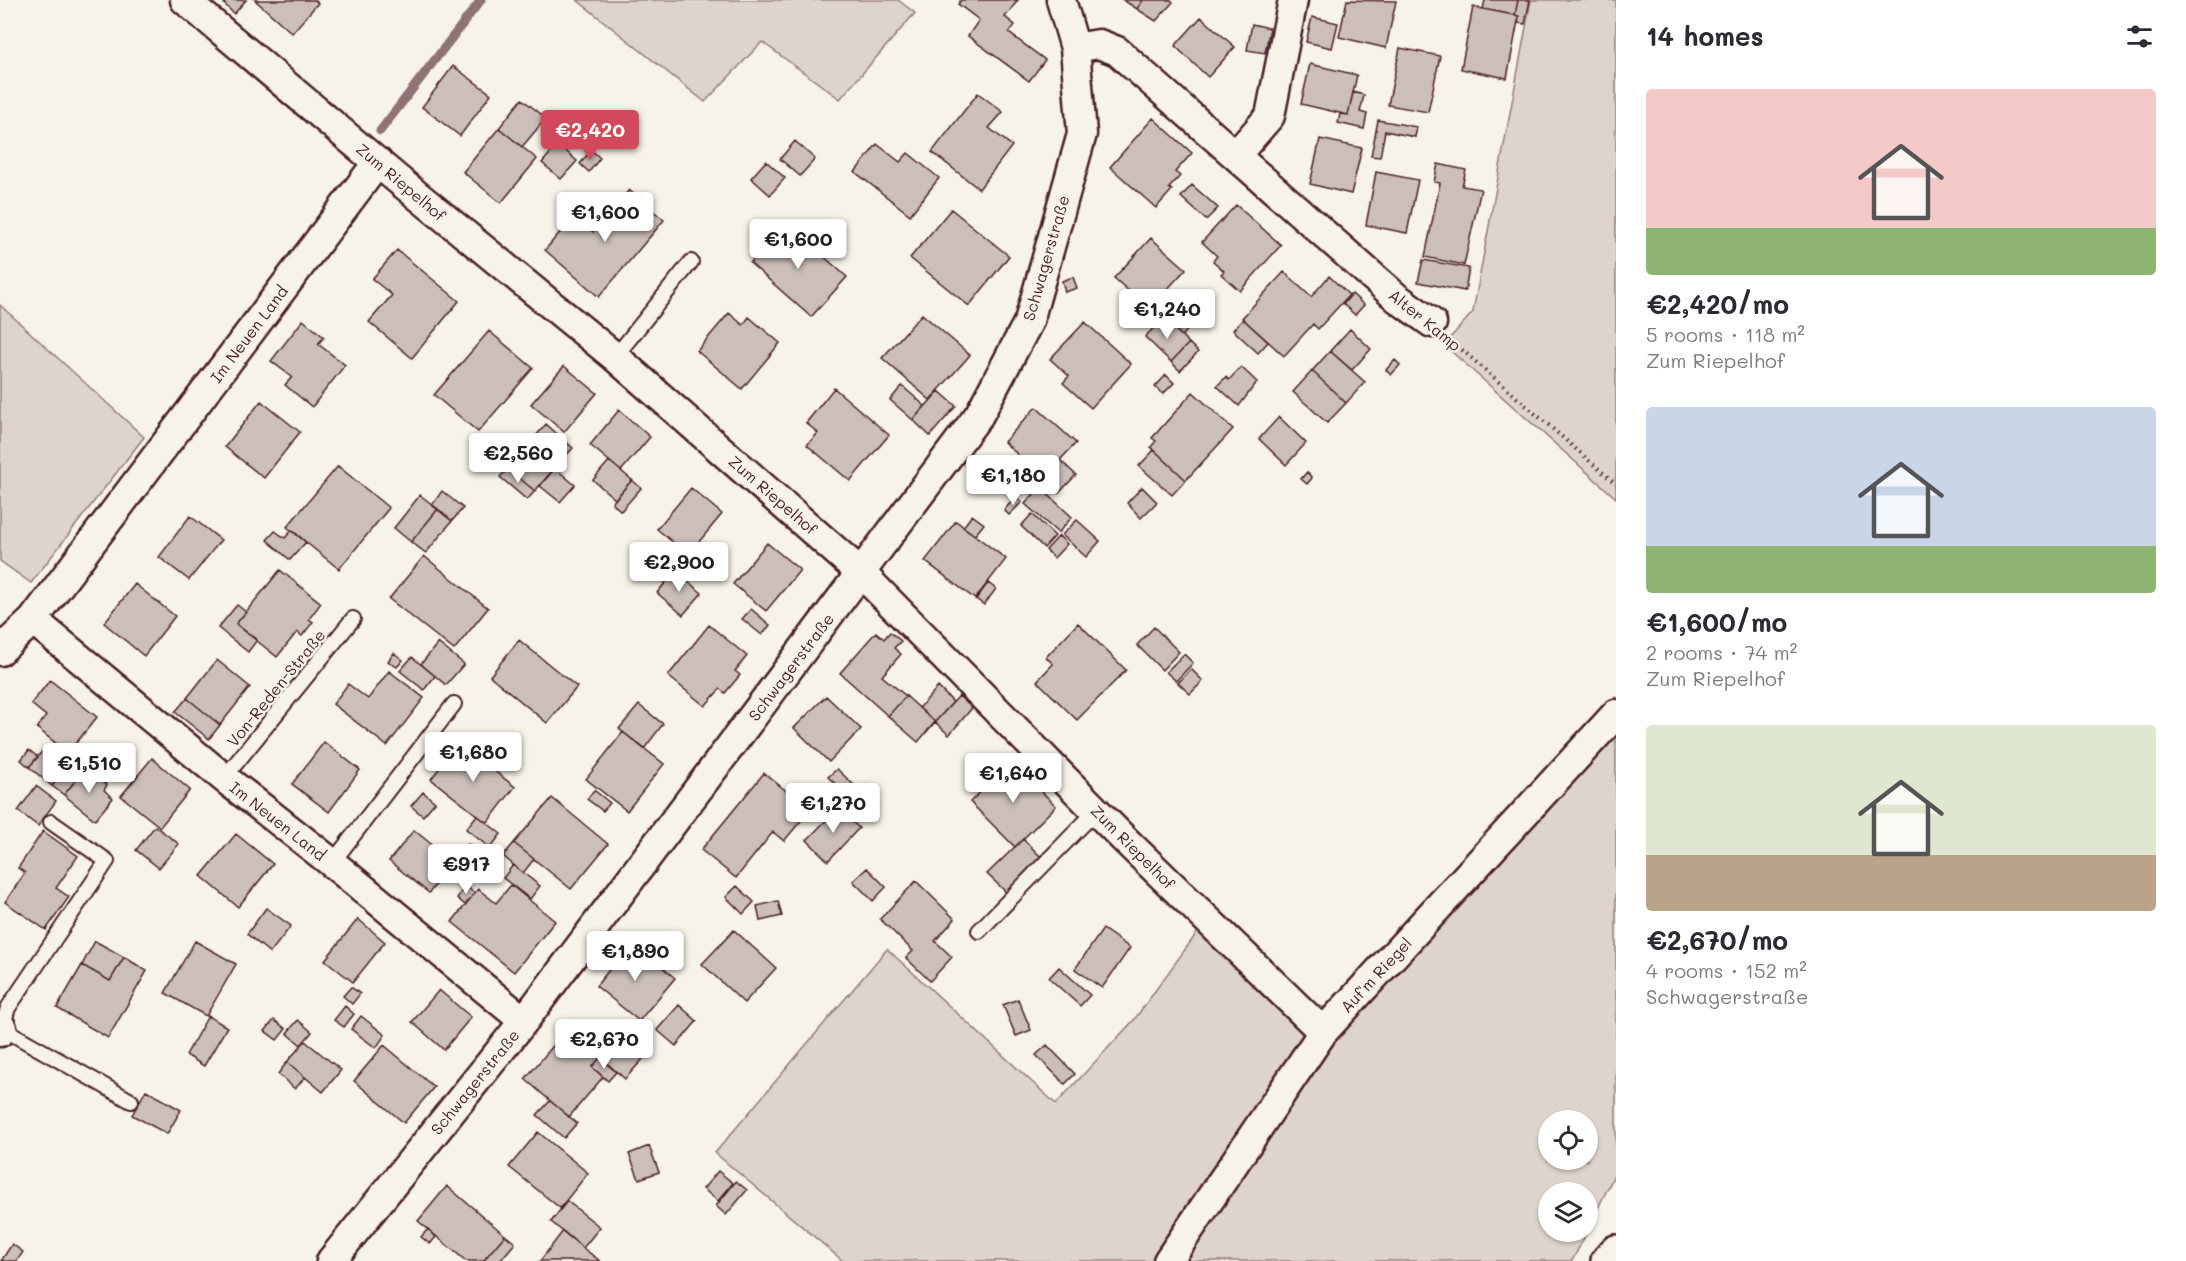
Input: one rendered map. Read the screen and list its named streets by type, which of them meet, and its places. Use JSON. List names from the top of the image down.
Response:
{
  "streets": {
    "street": [
      "Zum Riepelhof",
      "Schwagerstraße",
      "Alter Kamp",
      "Im Neuen Land",
      "Auf'm Riegel"
    ],
    "lane": ["Von-Reden-Straße"]
  },
  "crossings": [
    ["Zum Riepelhof", "Schwagerstraße"],
    ["Zum Riepelhof", "Im Neuen Land"],
    ["Zum Riepelhof", "Auf'm Riegel"],
    ["Schwagerstraße", "Alter Kamp"],
    ["Schwagerstraße", "Im Neuen Land"],
    ["Im Neuen Land", "Von-Reden-Straße"]
  ],
  "page": {
    "heading": "14 homes",
    "list": [
      {
        "name": "€2,420/mo",
        "note": "5 rooms · 118 m² · Zum Riepelhof"
      },
      {
        "name": "€1,600/mo",
        "note": "2 rooms · 74 m² · Zum Riepelhof"
      },
      {
        "name": "€2,670/mo",
        "note": "4 rooms · 152 m² · Schwagerstraße"
      }
    ],
    "price": [
      "€2,420",
      "€1,600",
      "€1,600",
      "€1,240",
      "€2,560",
      "€1,180",
      "€2,900",
      "€1,680",
      "€1,510",
      "€1,640",
      "€1,270",
      "€917",
      "€1,890",
      "€2,670"
    ]
  }
}
